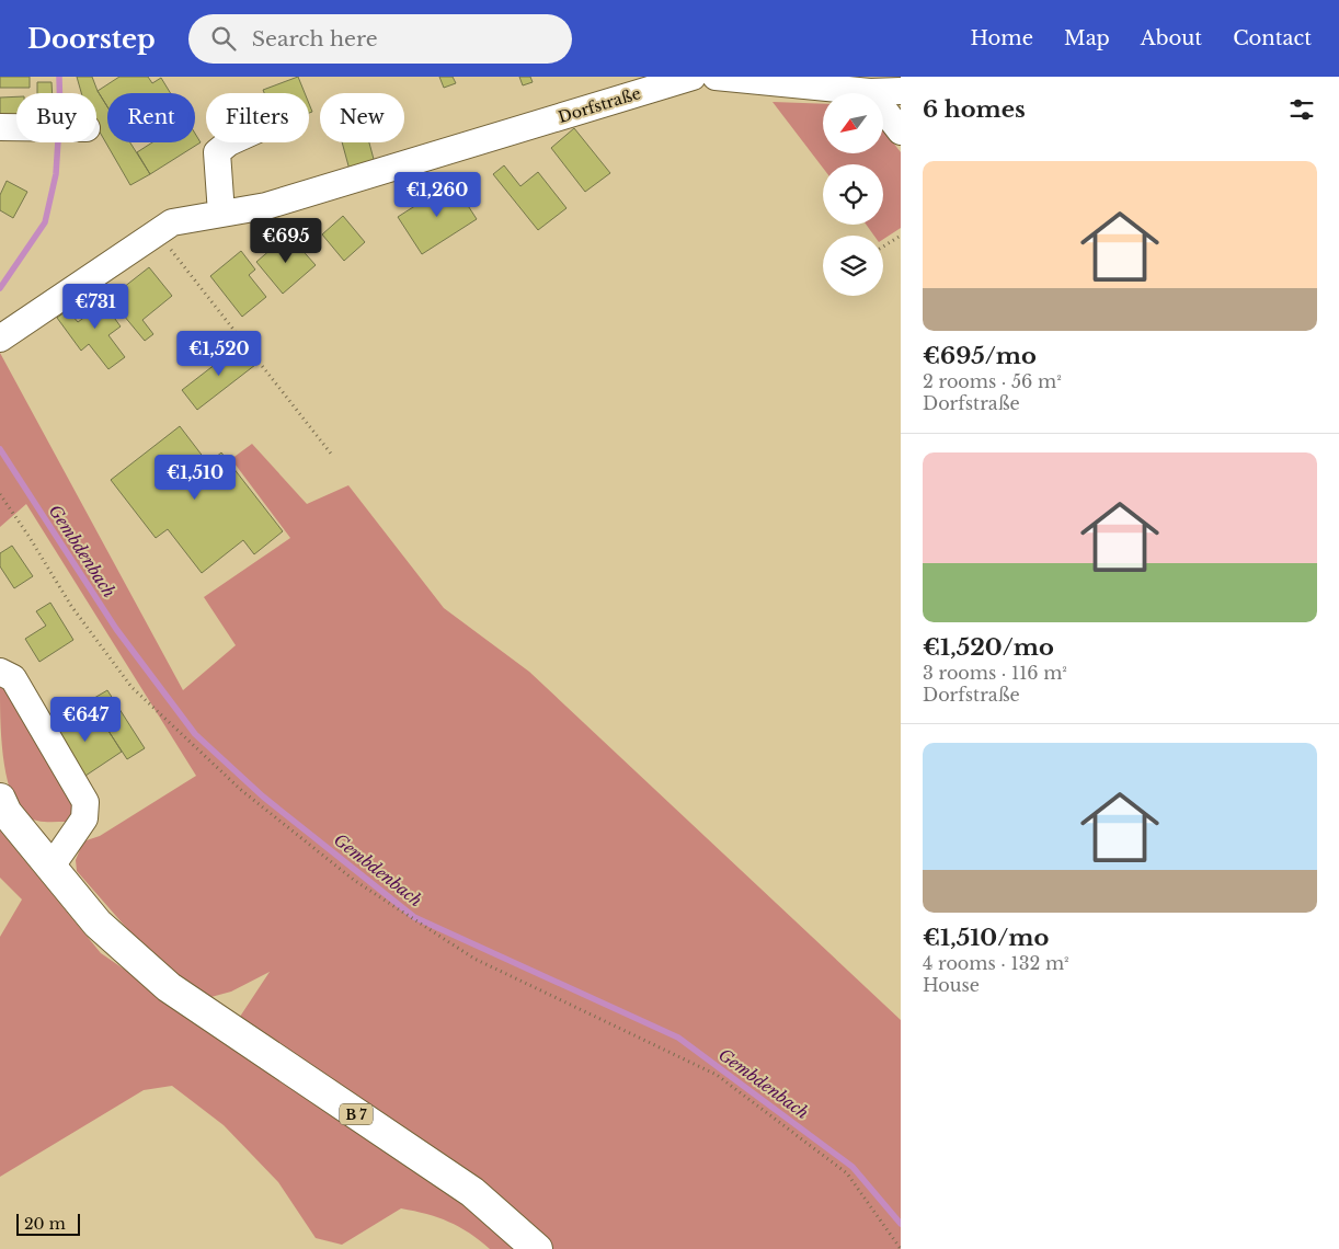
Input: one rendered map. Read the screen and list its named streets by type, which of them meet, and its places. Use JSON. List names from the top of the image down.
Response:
{
  "streets": {
    "main road": ["B 7"],
    "street": ["Dorfstraße"]
  },
  "water": ["Gembdenbach"],
  "scale_bar": "20 m",
  "north": "bottom left",
  "page": {
    "header": "Doorstep",
    "search": "Search here",
    "nav": [
      "Home",
      "Map",
      "About",
      "Contact"
    ],
    "heading": "6 homes",
    "chip": [
      "Buy",
      "Rent",
      "Filters",
      "New"
    ],
    "list": [
      {
        "name": "€695/mo",
        "note": "2 rooms · 56 m² · Dorfstraße"
      },
      {
        "name": "€1,520/mo",
        "note": "3 rooms · 116 m² · Dorfstraße"
      },
      {
        "name": "€1,510/mo",
        "note": "4 rooms · 132 m² · House"
      }
    ],
    "price": [
      "€1,260",
      "€695",
      "€731",
      "€1,520",
      "€1,510",
      "€647"
    ],
    "scale": "20 m"
  }
}
